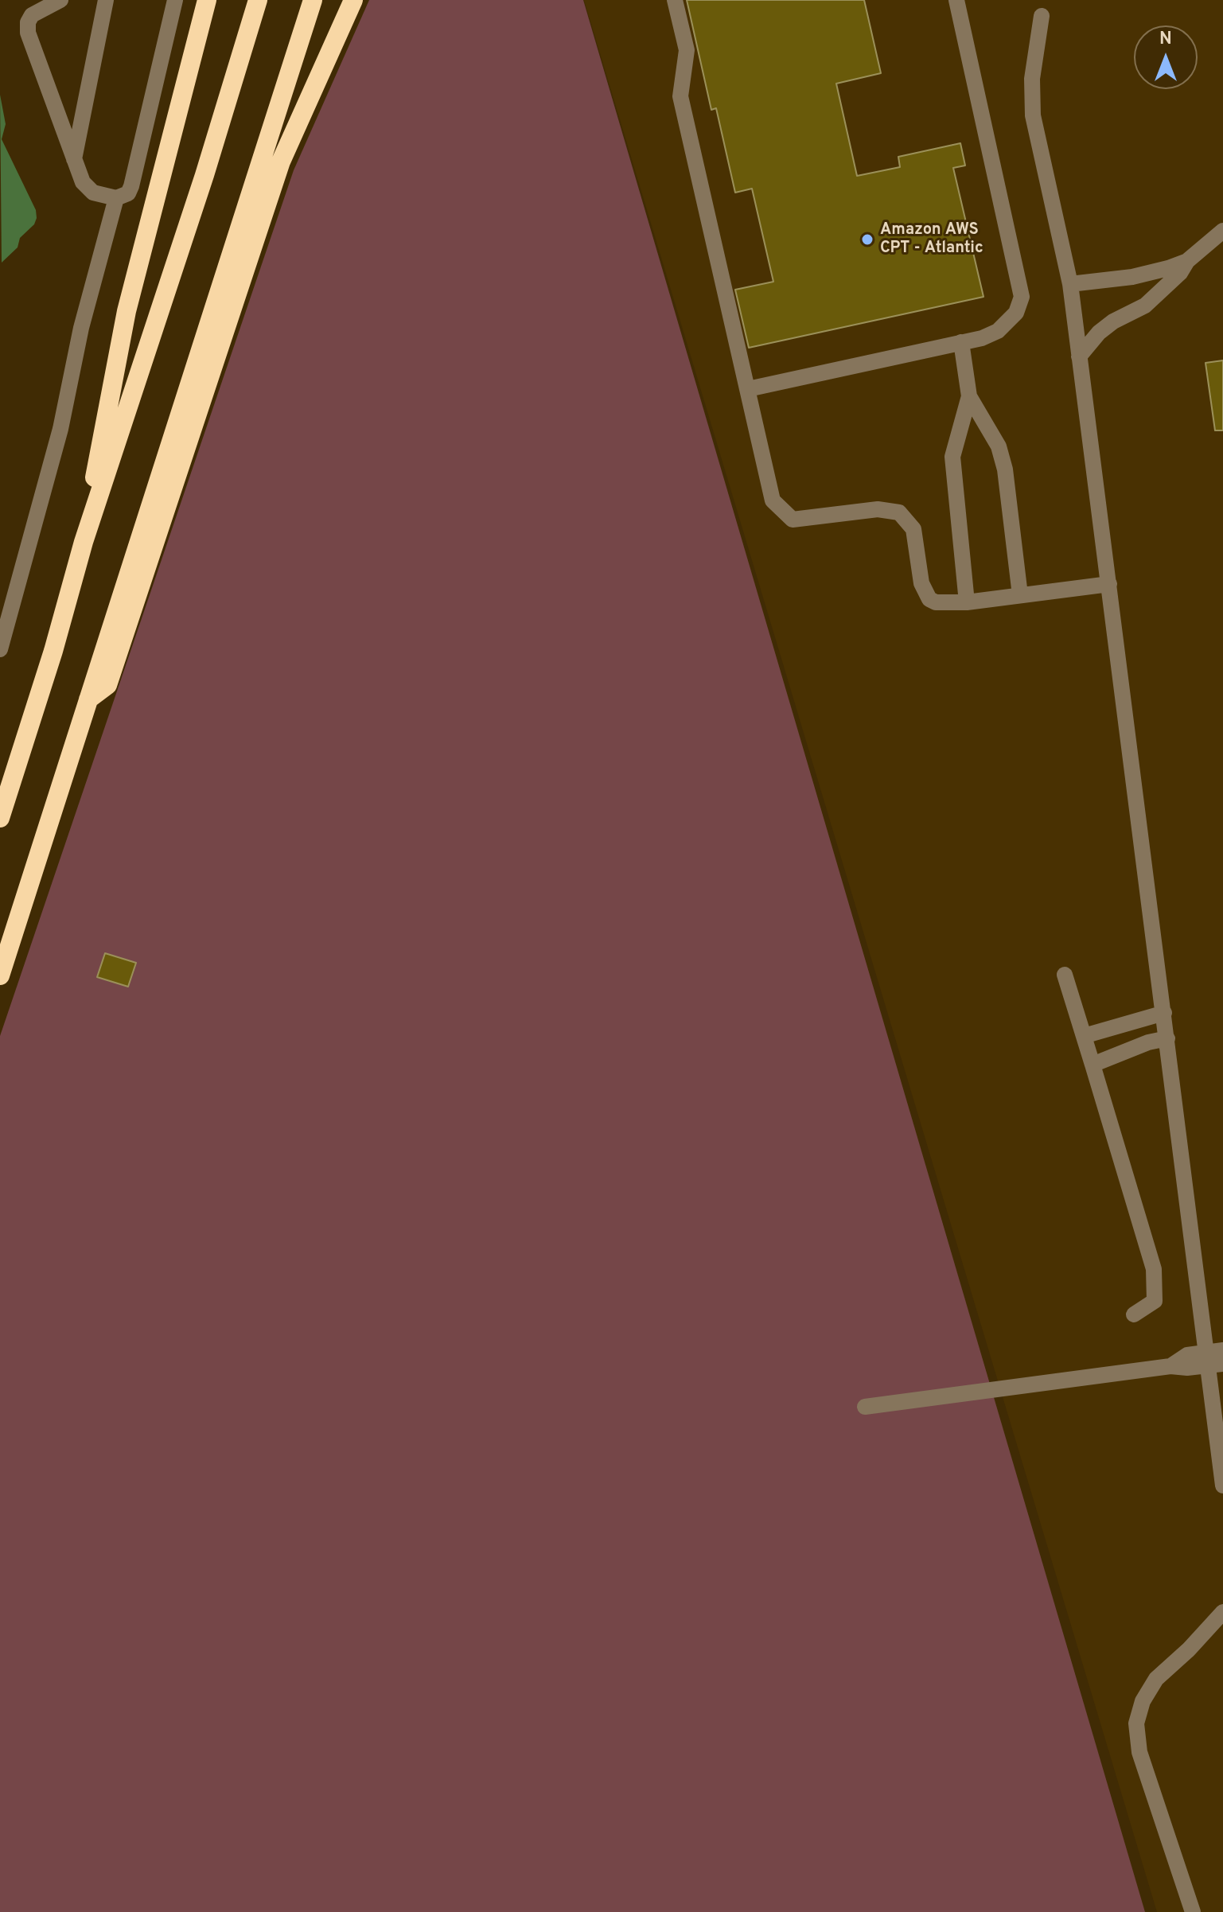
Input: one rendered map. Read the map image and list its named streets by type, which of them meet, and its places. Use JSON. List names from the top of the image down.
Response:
{
  "places": ["Amazon AWS CPT - Atlantic"],
  "north": "top"
}
